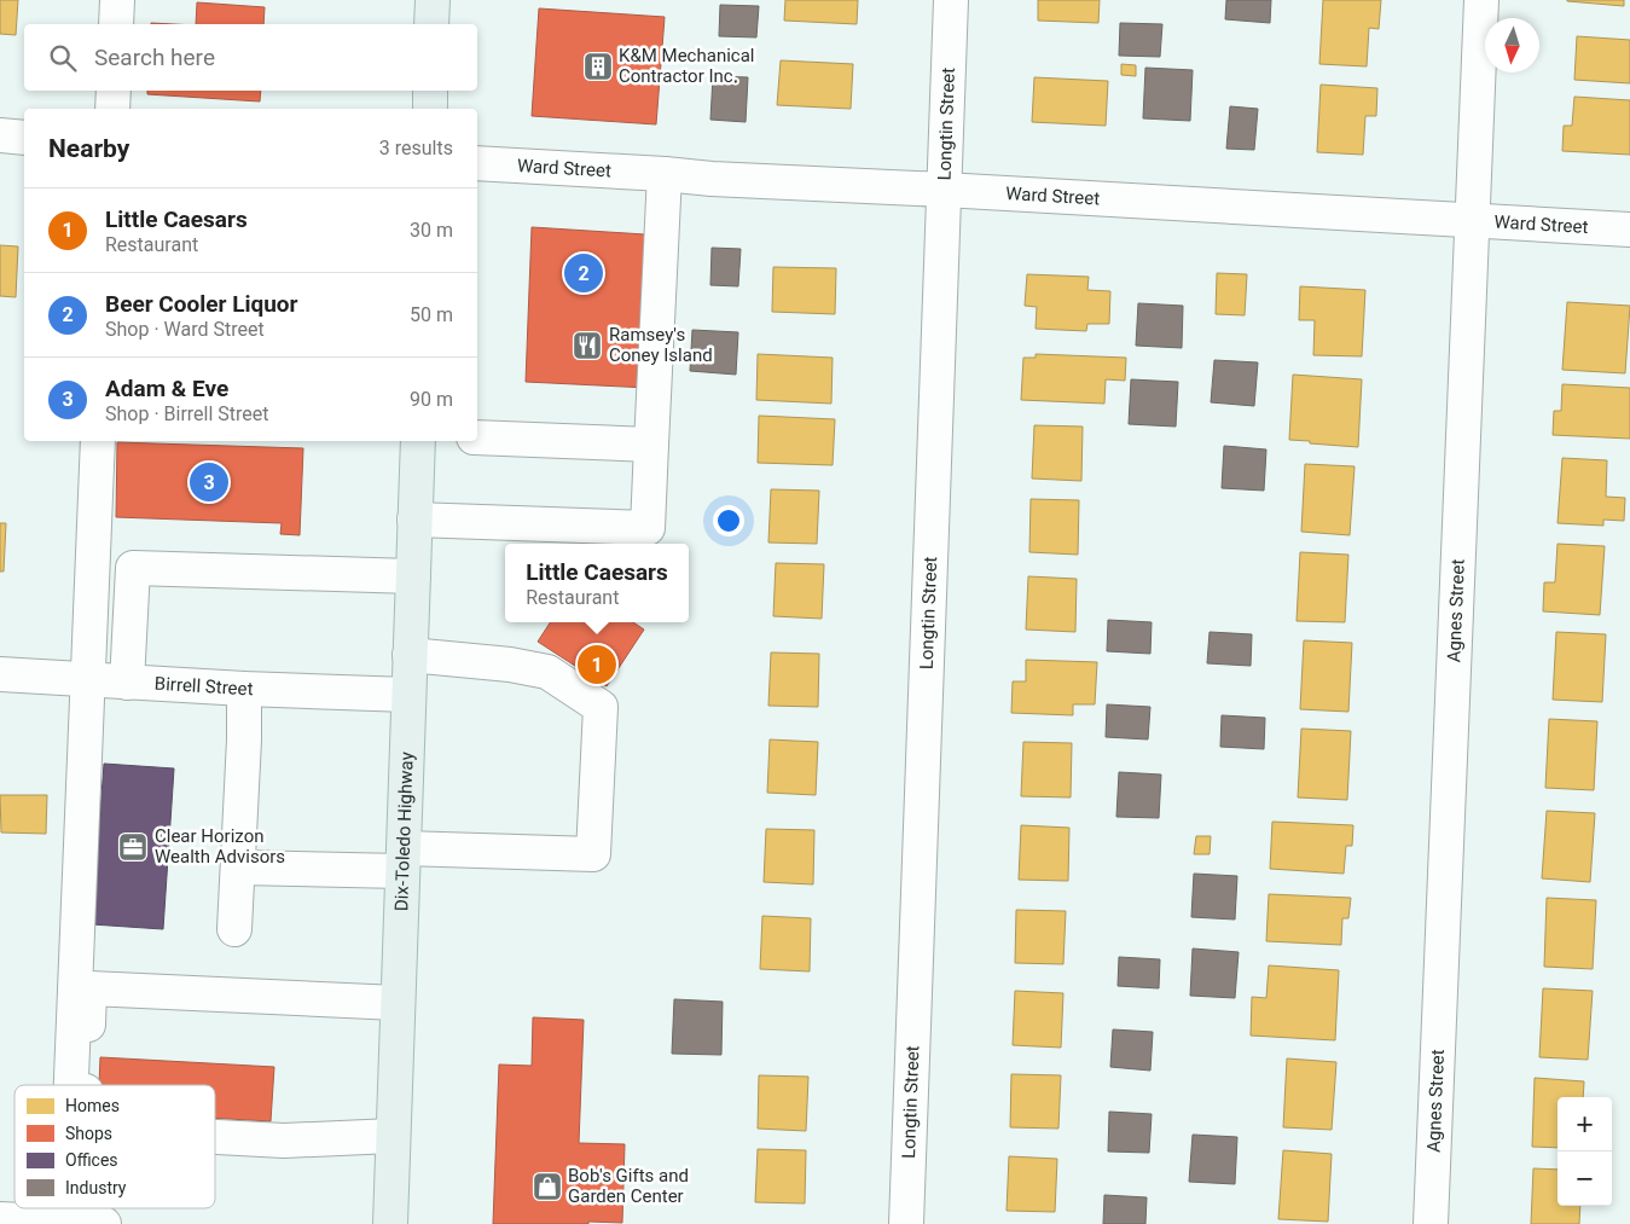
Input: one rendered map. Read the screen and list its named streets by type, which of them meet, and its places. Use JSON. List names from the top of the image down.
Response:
{
  "streets": {
    "main road": ["Dix-Toledo Highway"],
    "street": [
      "Longtin Street",
      "Ward Street",
      "Agnes Street",
      "Birrell Street"
    ]
  },
  "crossings": [
    ["Longtin Street", "Ward Street"],
    ["Ward Street", "Agnes Street"],
    ["Birrell Street", "Dix-Toledo Highway"]
  ],
  "places": {
    "building": ["K&M Mechanical Contractor Inc."],
    "restaurant": ["Ramsey's Coney Island"],
    "office": ["Clear Horizon Wealth Advisors"],
    "shop": ["Bob's Gifts and Garden Center"]
  },
  "legend": [
    "Homes",
    "Shops",
    "Offices",
    "Industry"
  ],
  "north": "bottom",
  "page": {
    "search": "Search here",
    "heading": ["Nearby", "3 results"],
    "list": [
      {
        "mark": "1",
        "name": "Little Caesars",
        "note": "Restaurant",
        "value": "30 m"
      },
      {
        "mark": "2",
        "name": "Beer Cooler Liquor",
        "note": "Shop · Ward Street",
        "value": "50 m"
      },
      {
        "mark": "3",
        "name": "Adam & Eve",
        "note": "Shop · Birrell Street",
        "value": "90 m"
      }
    ],
    "pins": ["2", "3", "1"],
    "popup": ["Little Caesars", "Restaurant"],
    "map_buttons": ["+", "−"]
  }
}
